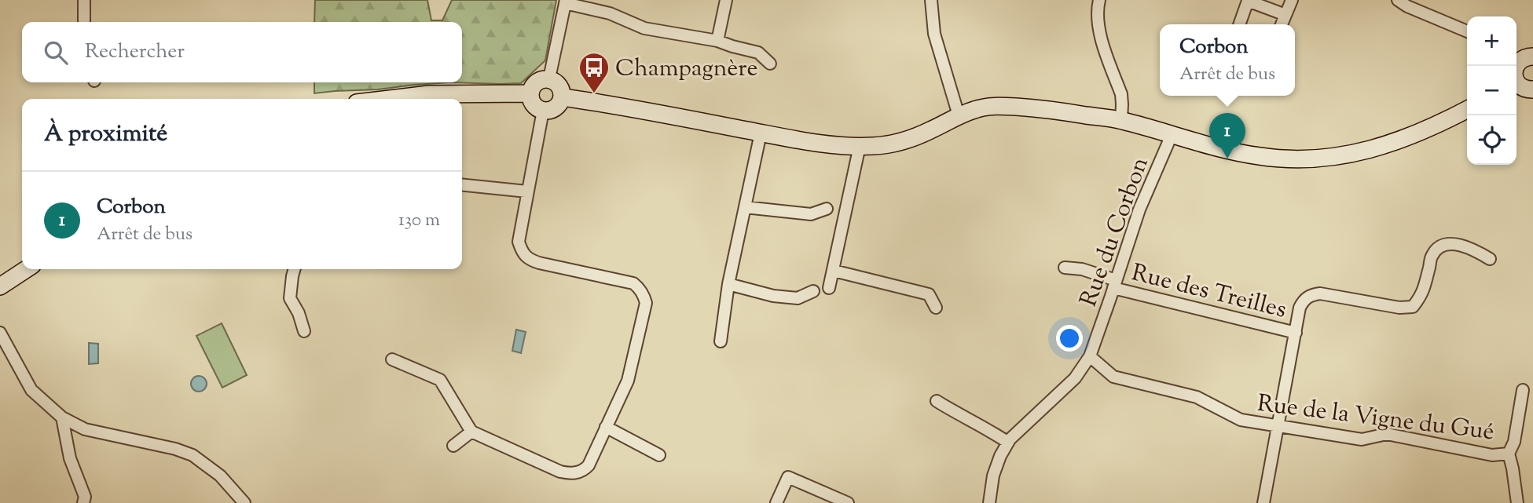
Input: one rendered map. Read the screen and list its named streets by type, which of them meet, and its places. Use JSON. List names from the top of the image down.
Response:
{
  "streets": {
    "street": ["Rue du Corbon", "Rue des Treilles", "Rue de la Vigne du Gué"]
  },
  "crossings": [
    ["Rue du Corbon", "Rue des Treilles"],
    ["Rue du Corbon", "Rue de la Vigne du Gué"]
  ],
  "places": {
    "bus stop": ["Champagnère"]
  },
  "page": {
    "map_buttons": ["+", "−"],
    "search": "Rechercher",
    "popup": ["Corbon", "Arrêt de bus"],
    "heading": "À proximité",
    "pins": "1",
    "list": [
      {
        "mark": "1",
        "name": "Corbon",
        "note": "Arrêt de bus",
        "value": "130 m"
      }
    ]
  }
}
